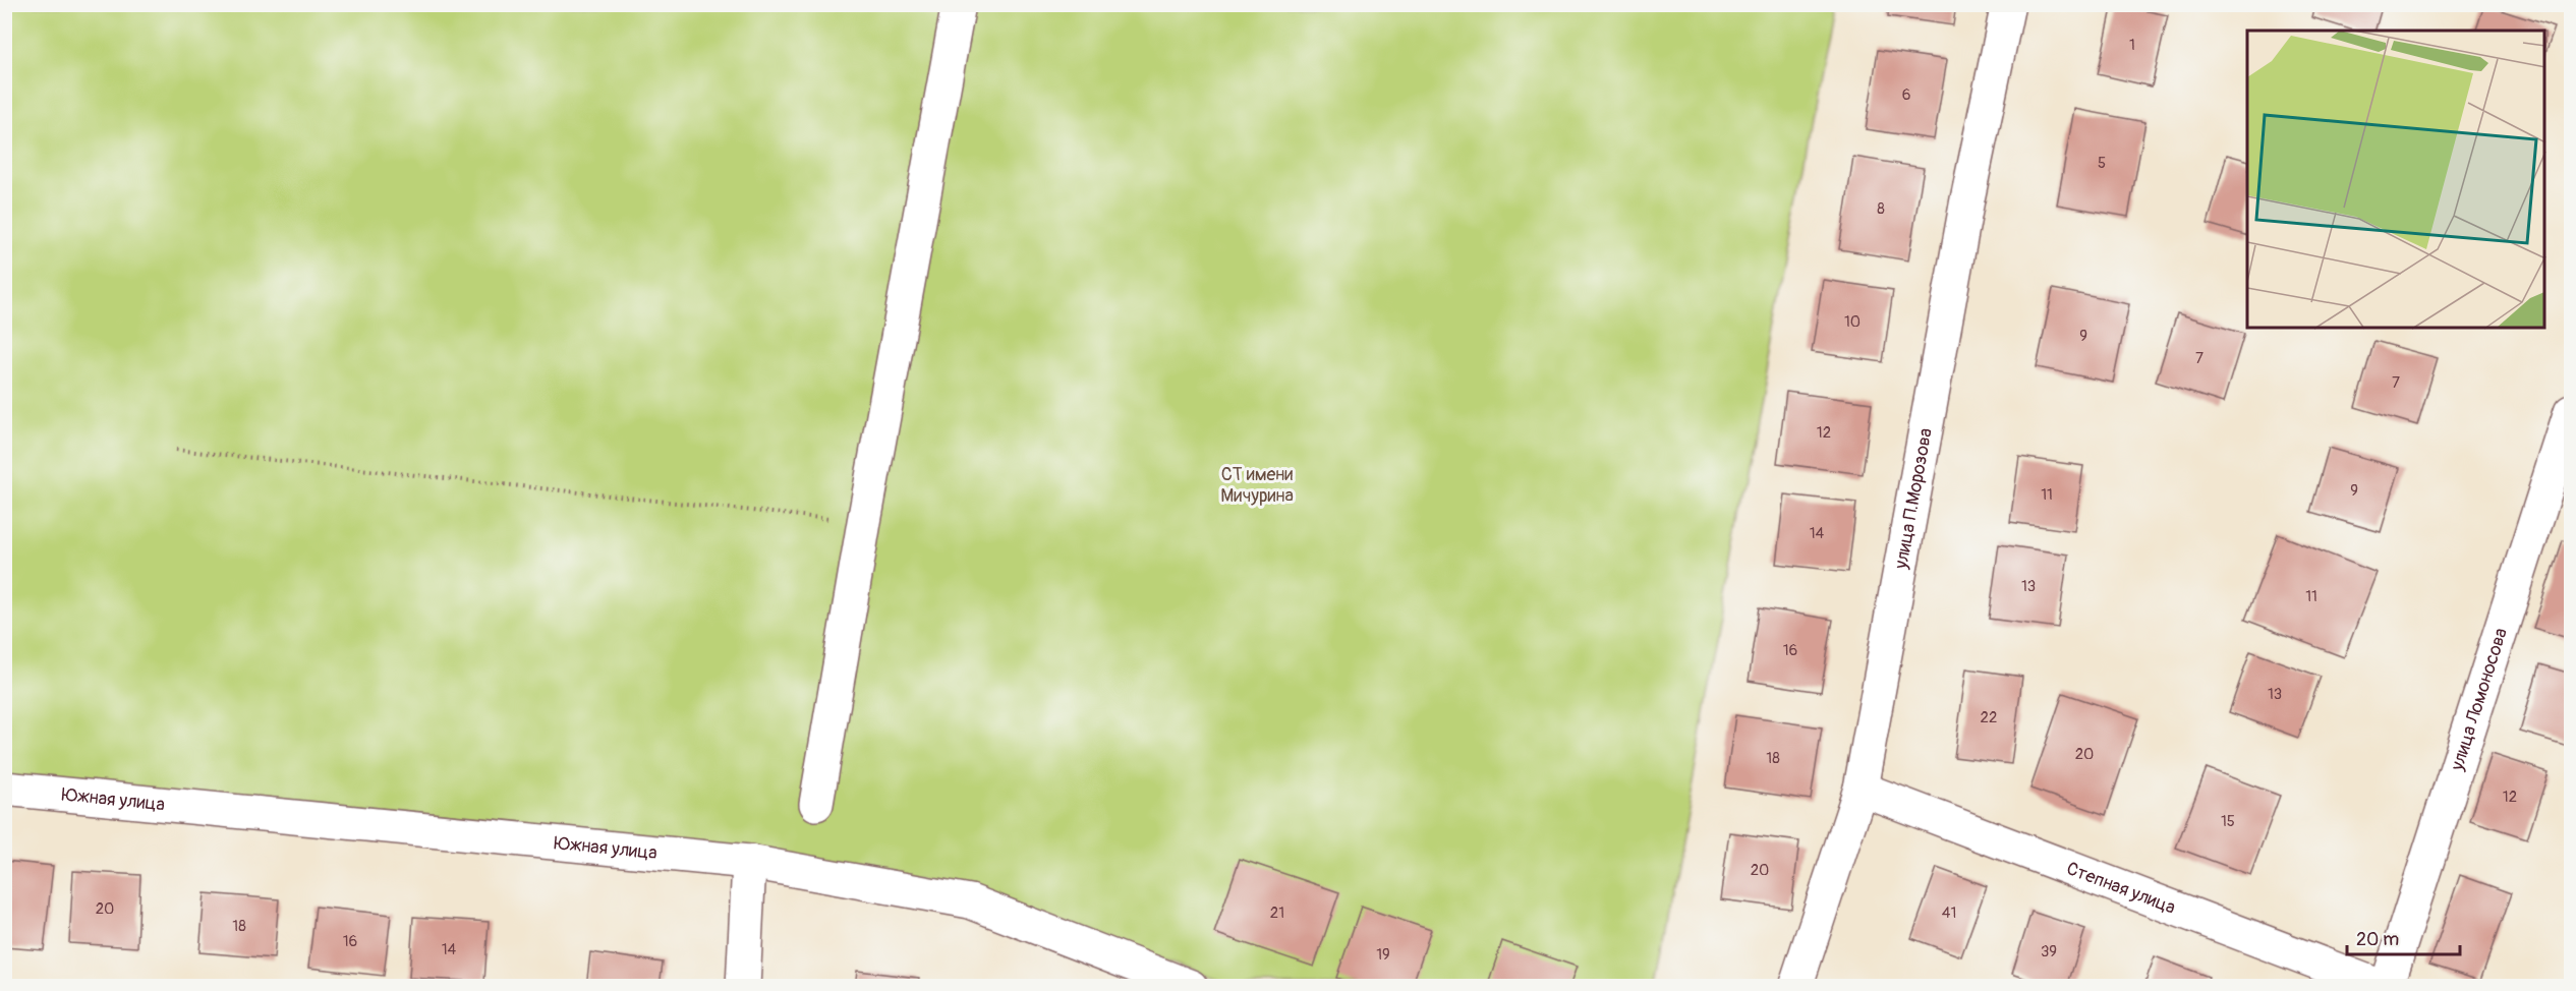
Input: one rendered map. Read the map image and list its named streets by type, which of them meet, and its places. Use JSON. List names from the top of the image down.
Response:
{
  "streets": {
    "street": [
      "улица П.Морозова",
      "улица Ломоносова",
      "Южная улица",
      "Степная улица"
    ]
  },
  "crossings": [
    ["улица П.Морозова", "Степная улица"]
  ],
  "parks": ["СТ имени Мичурина"],
  "house_numbers": [
    "1",
    "6",
    "5",
    "8",
    "10",
    "9",
    "7",
    "7",
    "12",
    "9",
    "11",
    "14",
    "13",
    "11",
    "16",
    "13",
    "22",
    "20",
    "18",
    "12",
    "15",
    "20",
    "20",
    "21",
    "41",
    "18",
    "16",
    "14",
    "39",
    "19"
  ],
  "scale_bar": "20 m"
}
